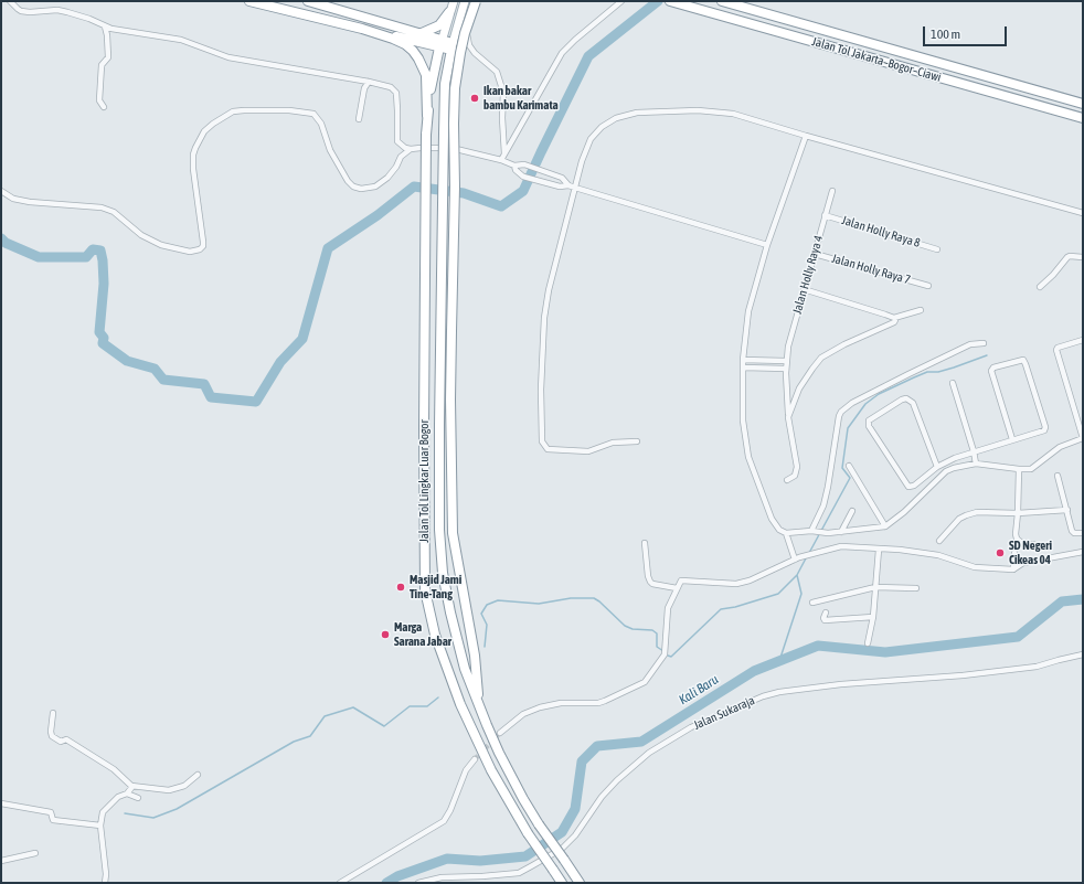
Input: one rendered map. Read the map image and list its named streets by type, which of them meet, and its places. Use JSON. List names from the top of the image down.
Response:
{
  "streets": {
    "highway": ["Jalan Tol Jakarta–Bogor–Ciawi", "Jalan Tol Lingkar Luar Bogor"],
    "street": [
      "Jalan Holly Raya 8",
      "Jalan Holly Raya 7",
      "Jalan Holly Raya 4",
      "Jalan Sukaraja"
    ]
  },
  "crossings": [
    ["Jalan Holly Raya 8", "Jalan Holly Raya 4"],
    ["Jalan Holly Raya 7", "Jalan Holly Raya 4"]
  ],
  "water": ["Kali Baru"],
  "places": [
    "Ikan bakar bambu Karimata",
    "SD Negeri Cikeas 04",
    "Masjid Jami Tine-Tang",
    "Marga Sarana Jabar"
  ],
  "scale_bar": "100 m"
}
